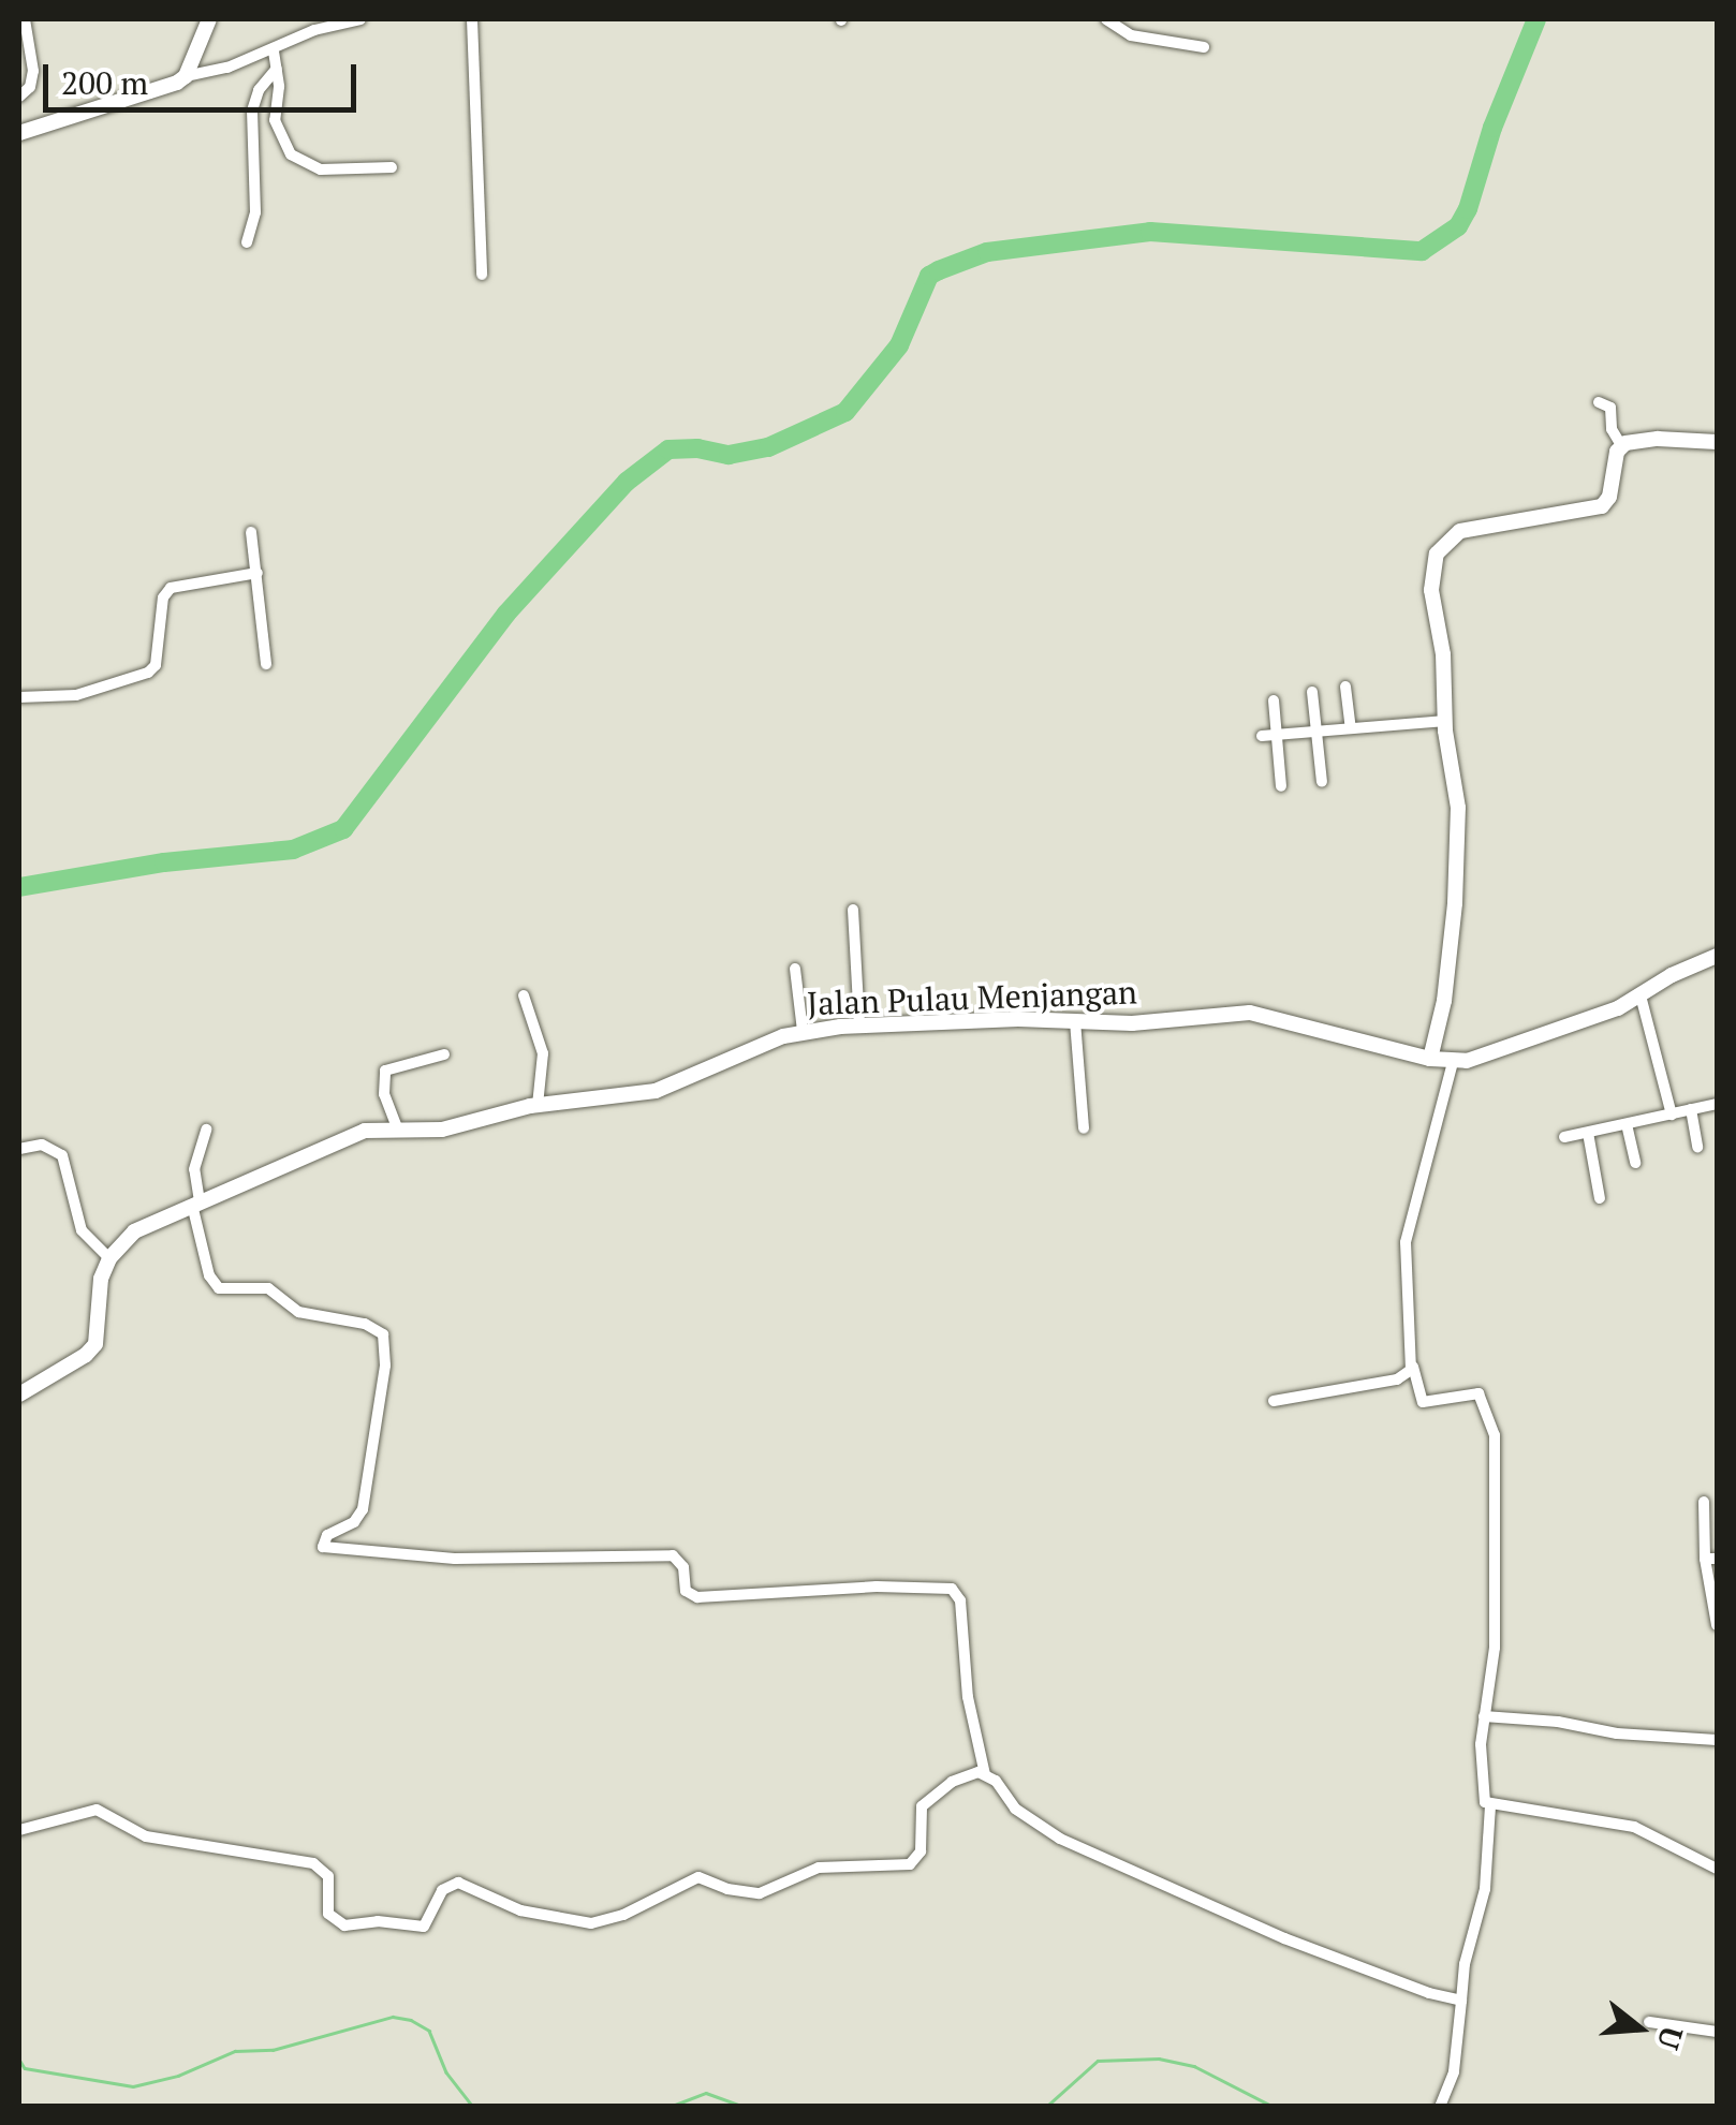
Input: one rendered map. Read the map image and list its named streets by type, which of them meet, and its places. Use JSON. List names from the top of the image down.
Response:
{
  "streets": {
    "street": ["Jalan Pulau Menjangan"]
  },
  "scale_bar": "200 m",
  "north": "right"
}
